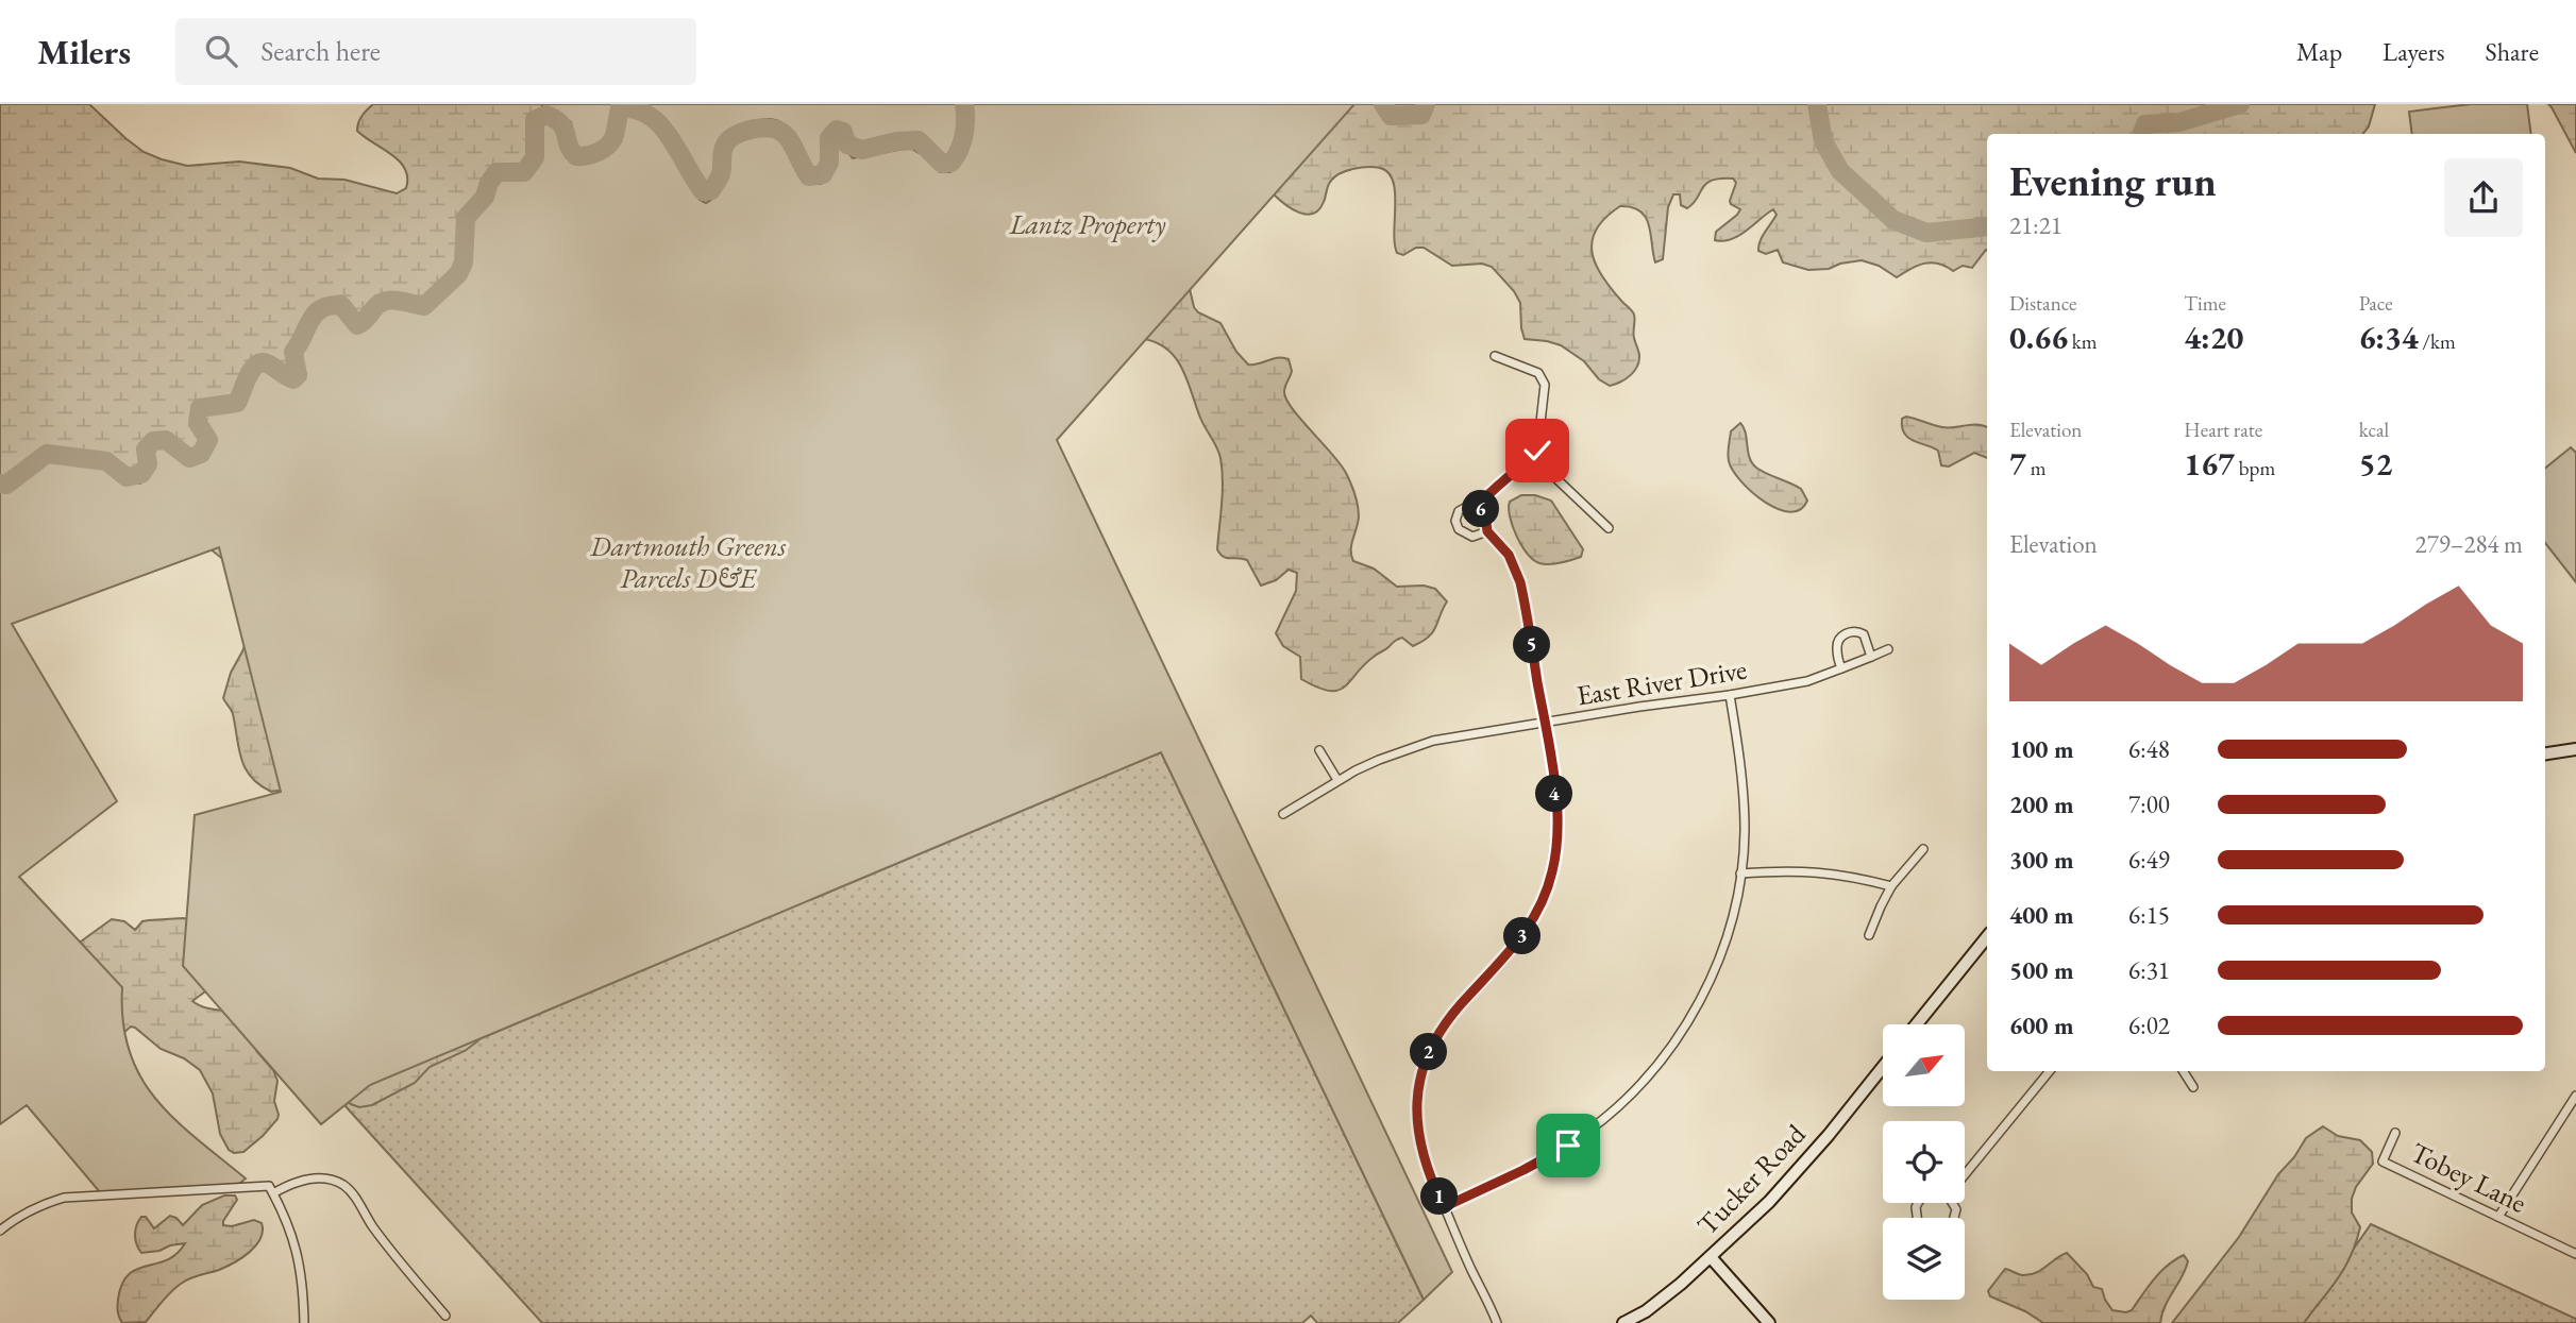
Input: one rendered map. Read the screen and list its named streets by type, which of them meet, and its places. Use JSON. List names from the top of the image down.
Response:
{
  "streets": {
    "main road": ["Tucker Road"],
    "street": ["East River Drive", "Tobey Lane"]
  },
  "parks": ["Lantz Property", "Dartmouth Greens Parcels D&E"],
  "north": "top right",
  "page": {
    "header": "Milers",
    "search": "Search here",
    "nav": ["Map", "Layers", "Share"],
    "heading": ["Evening run", "21:21"],
    "stats": [
      ["Distance", "0.66 km"],
      ["Time", "4:20"],
      ["Pace", "6:34 /km"],
      ["Elevation", "7 m"],
      ["Heart rate", "167 bpm"],
      ["kcal", "52"]
    ],
    "pins": [
      "6",
      "5",
      "4",
      "3",
      "2",
      "1"
    ],
    "chart": ["Elevation", "279–284 m"],
    "list": [
      {
        "name": "100 m",
        "note": "6:48"
      },
      {
        "name": "200 m",
        "note": "7:00"
      },
      {
        "name": "300 m",
        "note": "6:49"
      },
      {
        "name": "400 m",
        "note": "6:15"
      },
      {
        "name": "500 m",
        "note": "6:31"
      },
      {
        "name": "600 m",
        "note": "6:02"
      }
    ]
  }
}
